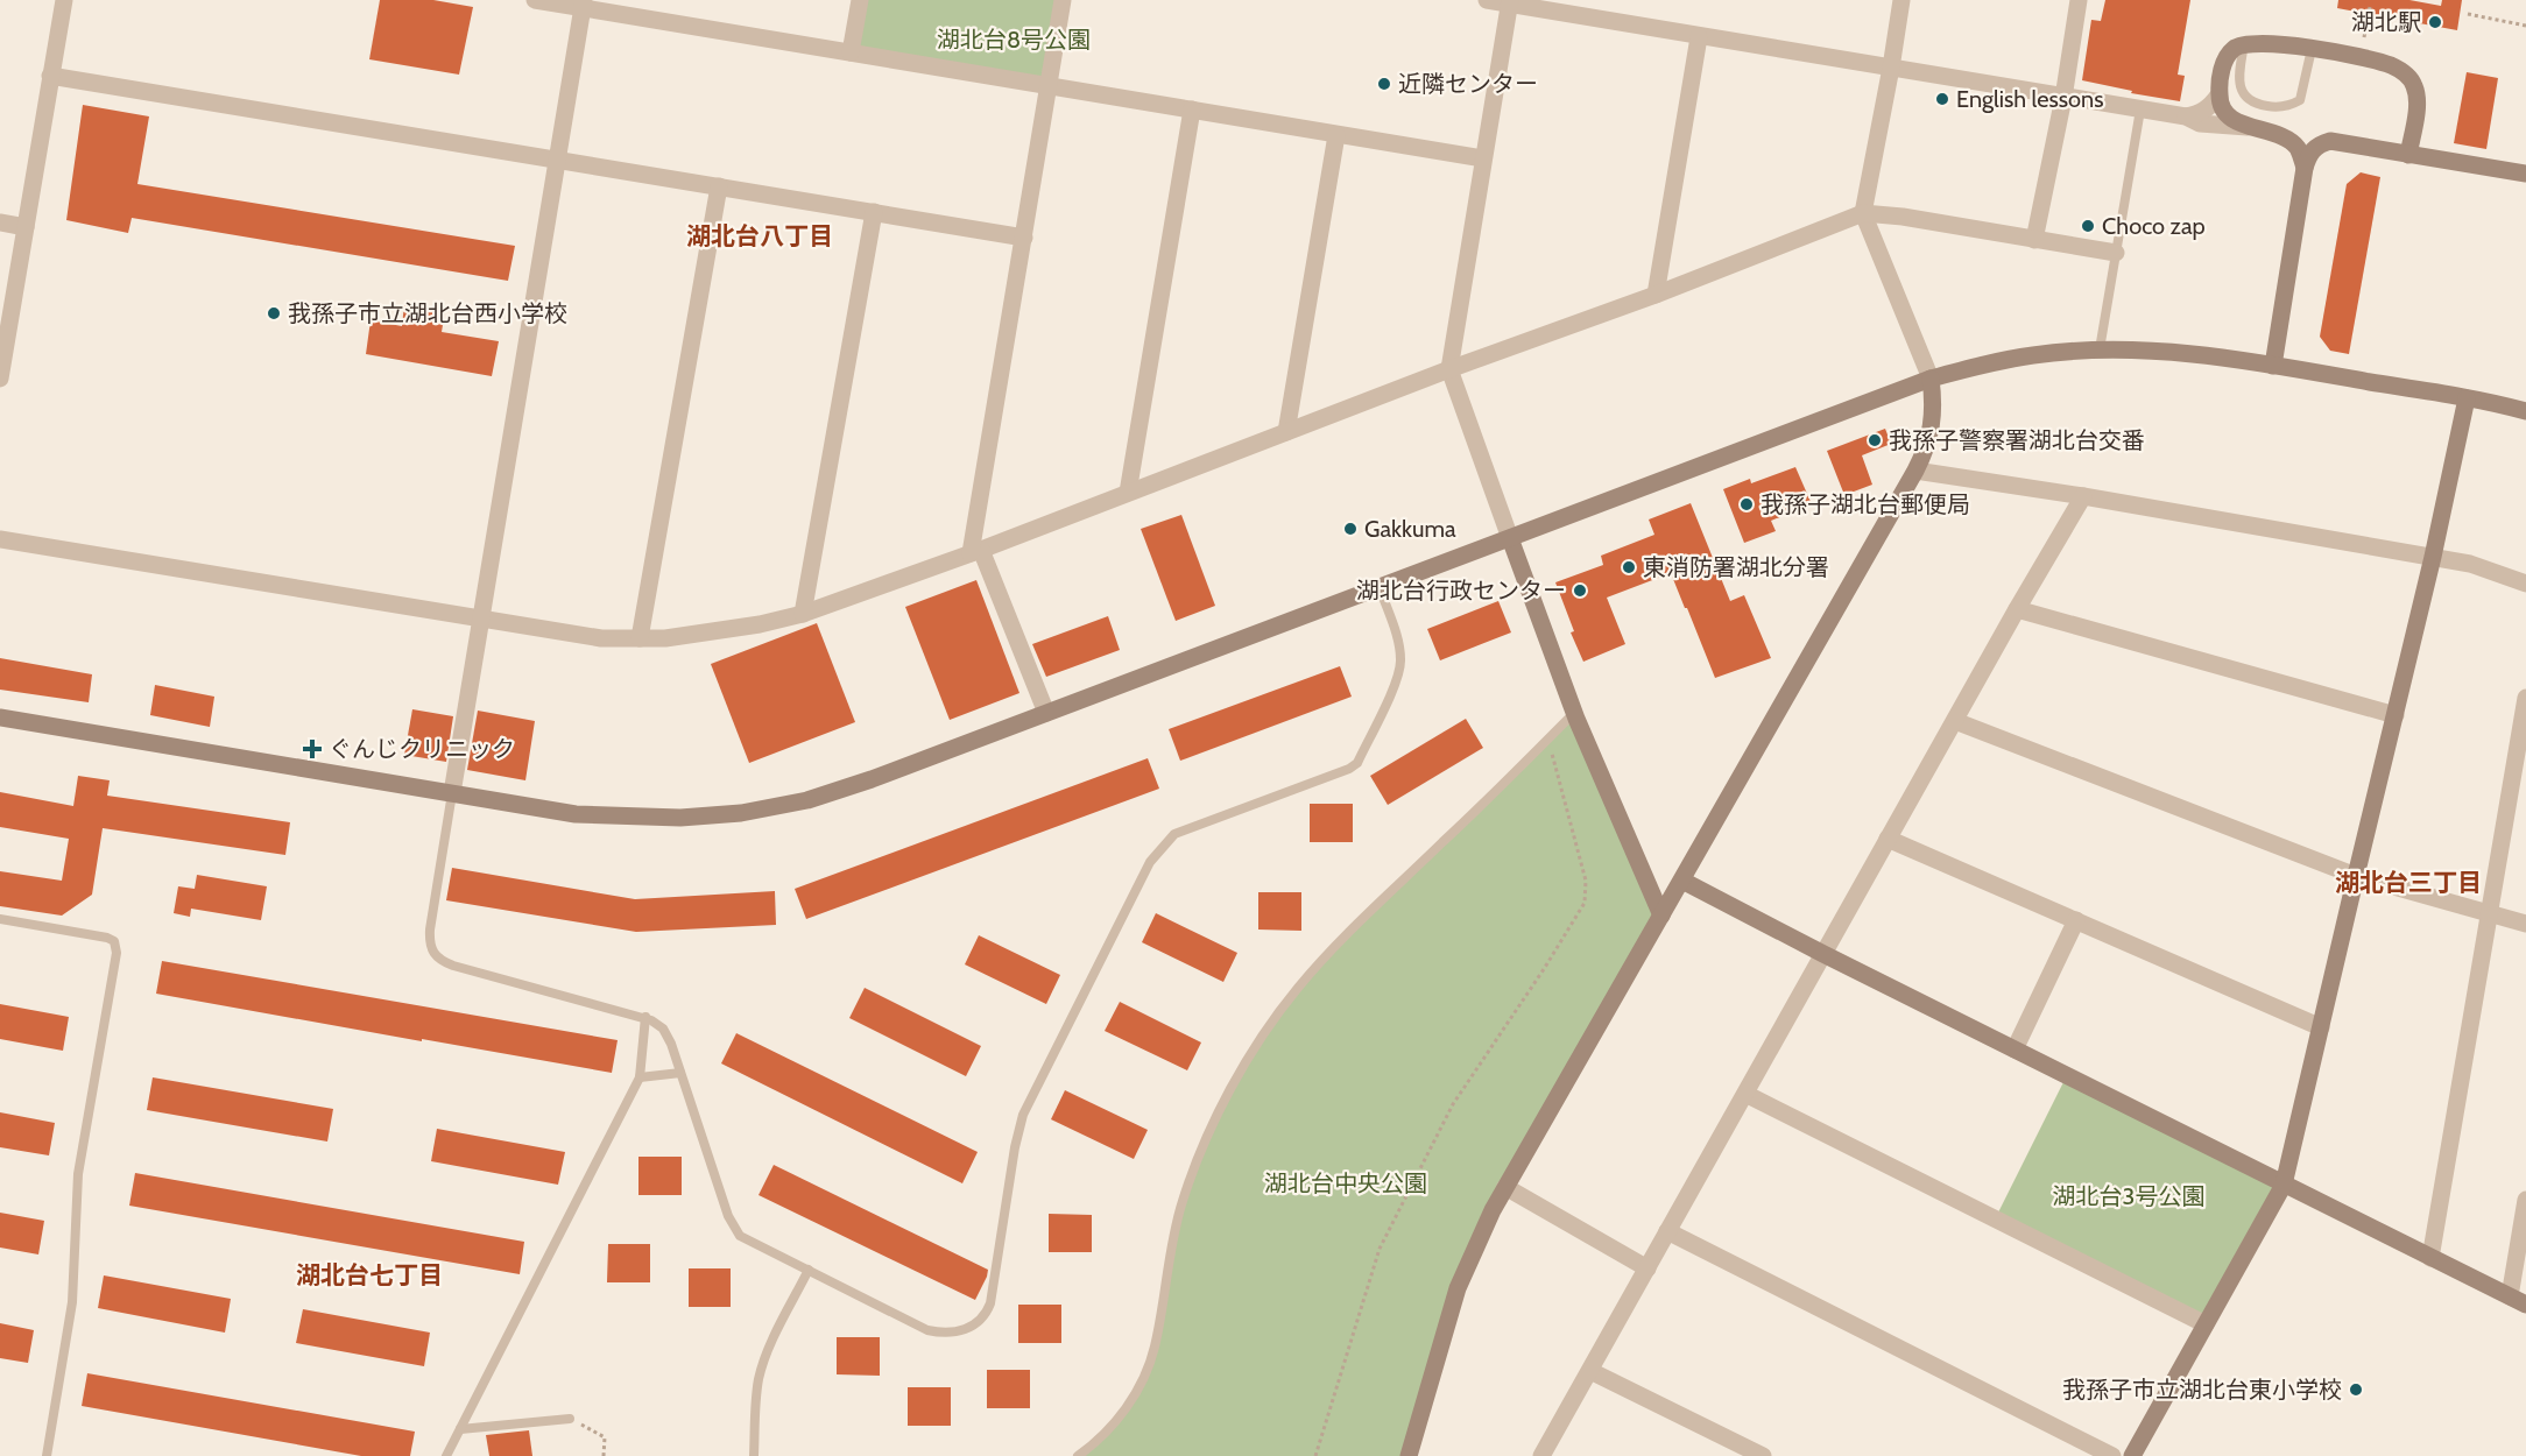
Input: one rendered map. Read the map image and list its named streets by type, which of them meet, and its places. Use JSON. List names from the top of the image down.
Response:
{
  "districts": ["湖北台八丁目", "湖北台三丁目", "湖北台七丁目"],
  "parks": ["湖北台8号公園", "湖北台中央公園", "湖北台3号公園"],
  "places": {
    "other": [
      "湖北駅",
      "近隣センター",
      "English lessons",
      "Choco zap",
      "我孫子市立湖北台西小学校",
      "我孫子警察署湖北台交番",
      "我孫子湖北台郵便局",
      "Gakkuma",
      "東消防署湖北分署",
      "湖北台行政センター",
      "我孫子市立湖北台東小学校"
    ],
    "health": ["ぐんじクリニック"]
  }
}
